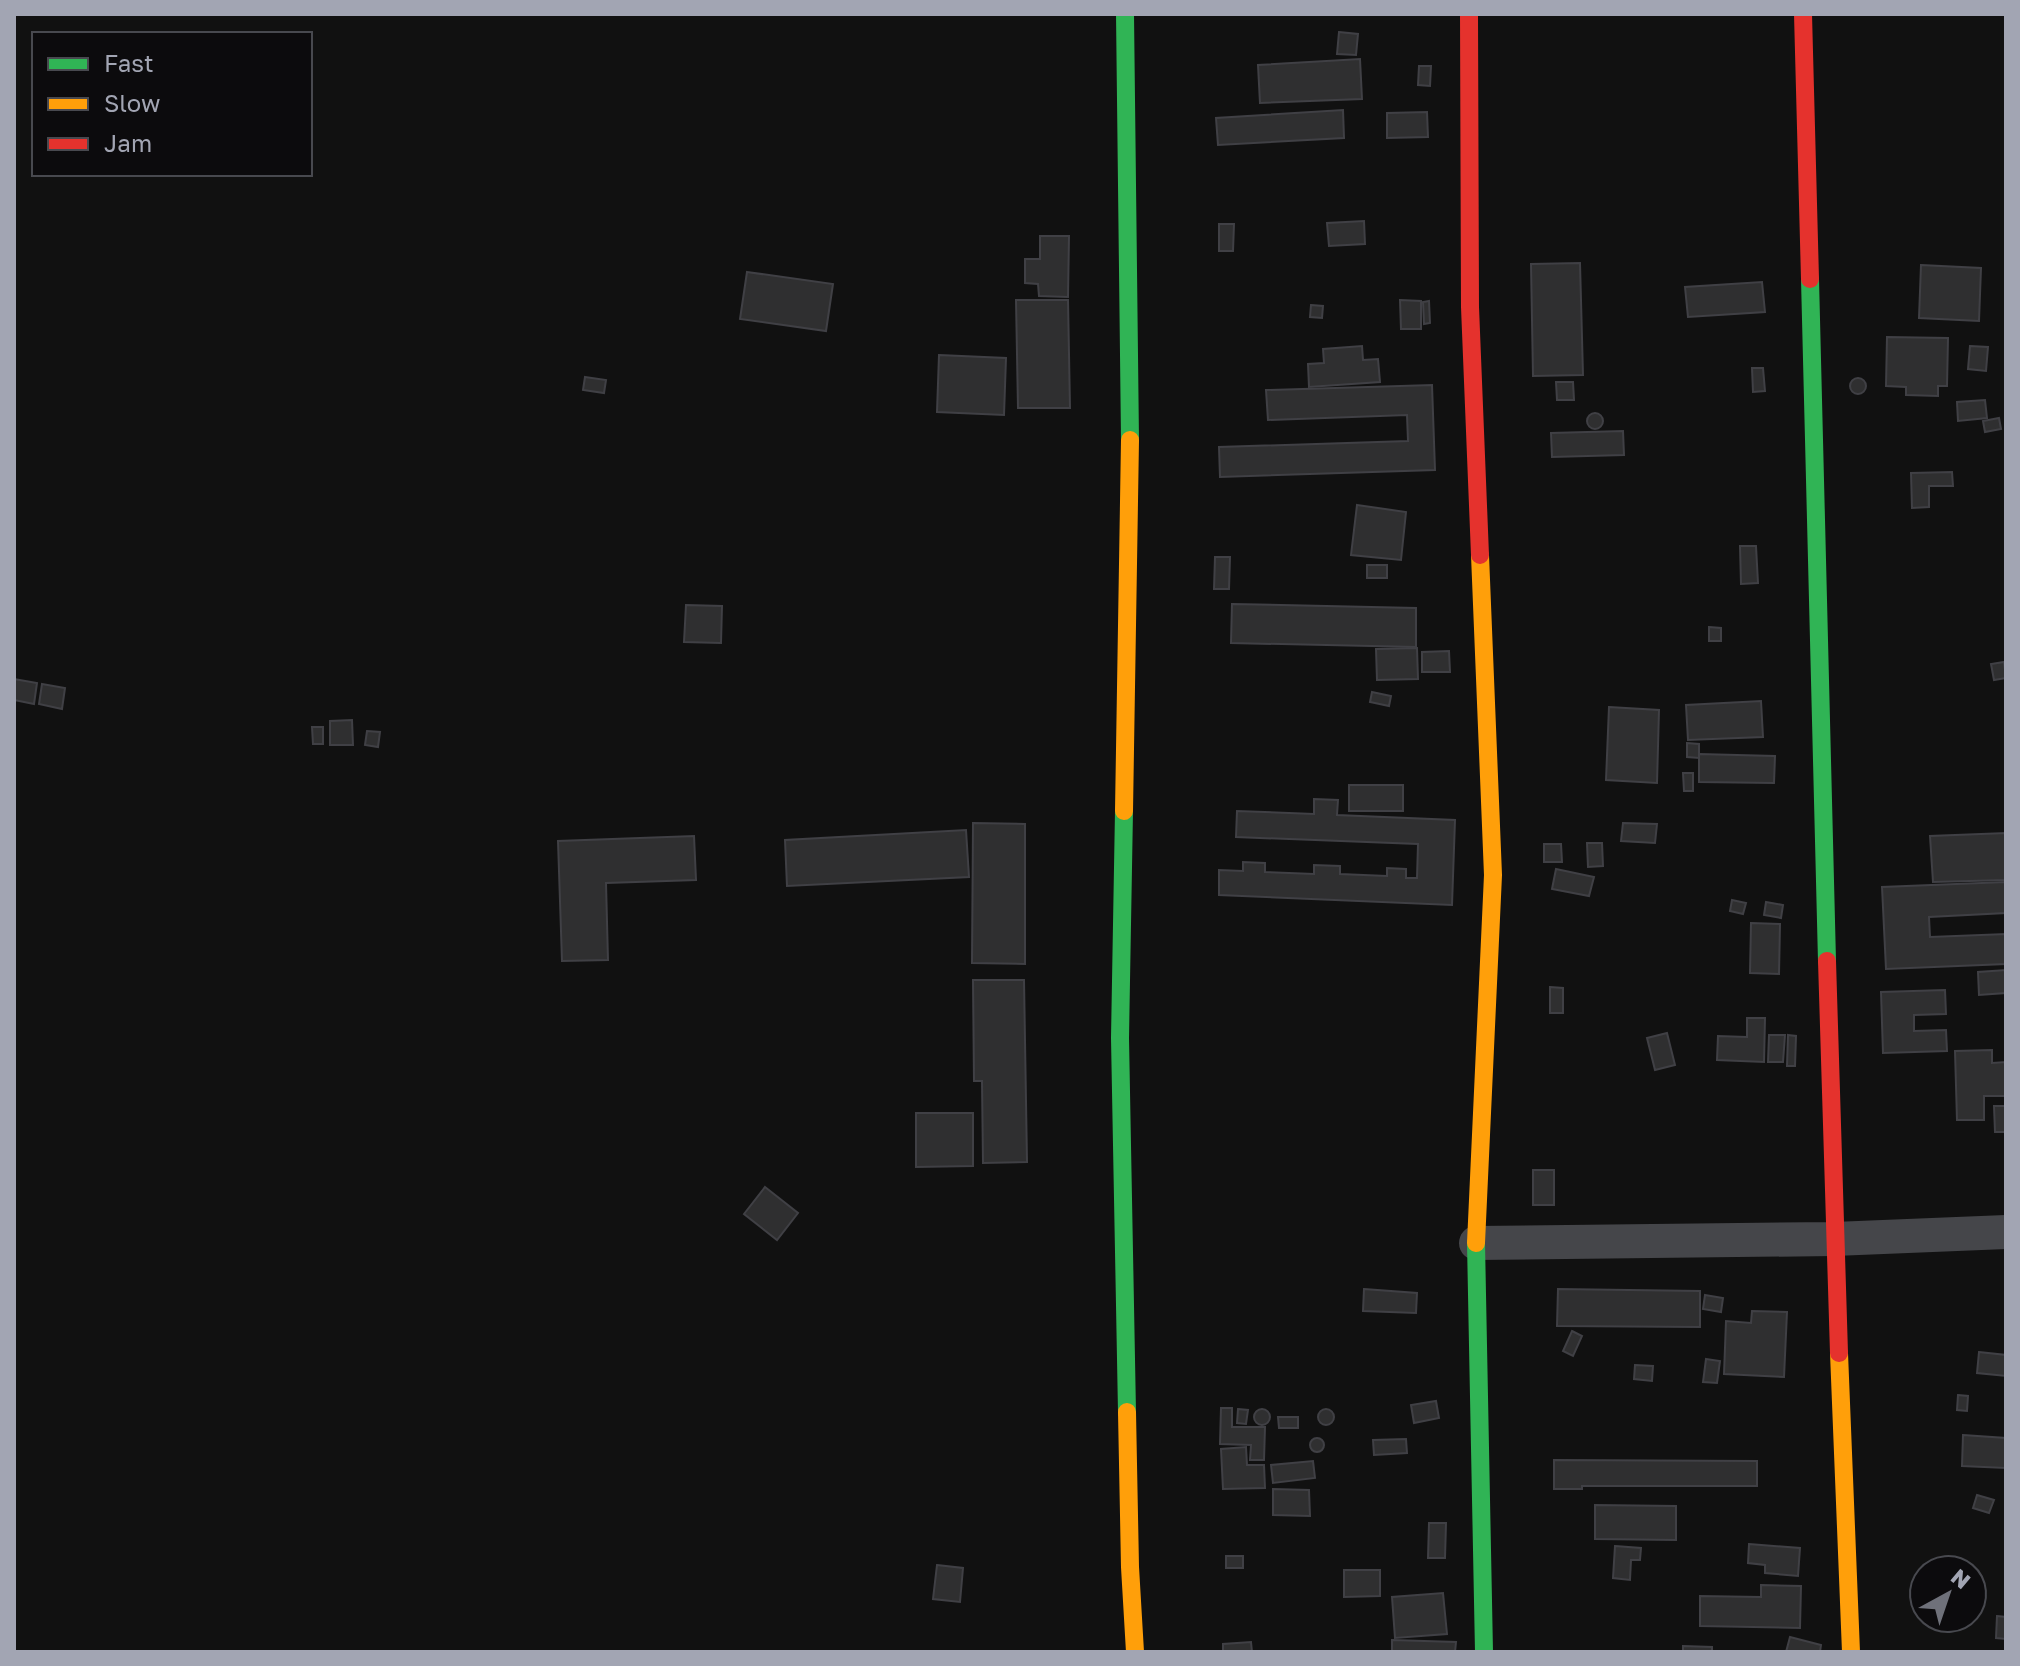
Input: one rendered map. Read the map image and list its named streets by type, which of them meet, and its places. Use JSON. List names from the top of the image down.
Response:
{
  "legend": ["Fast", "Slow", "Jam"],
  "north": "top right"
}
